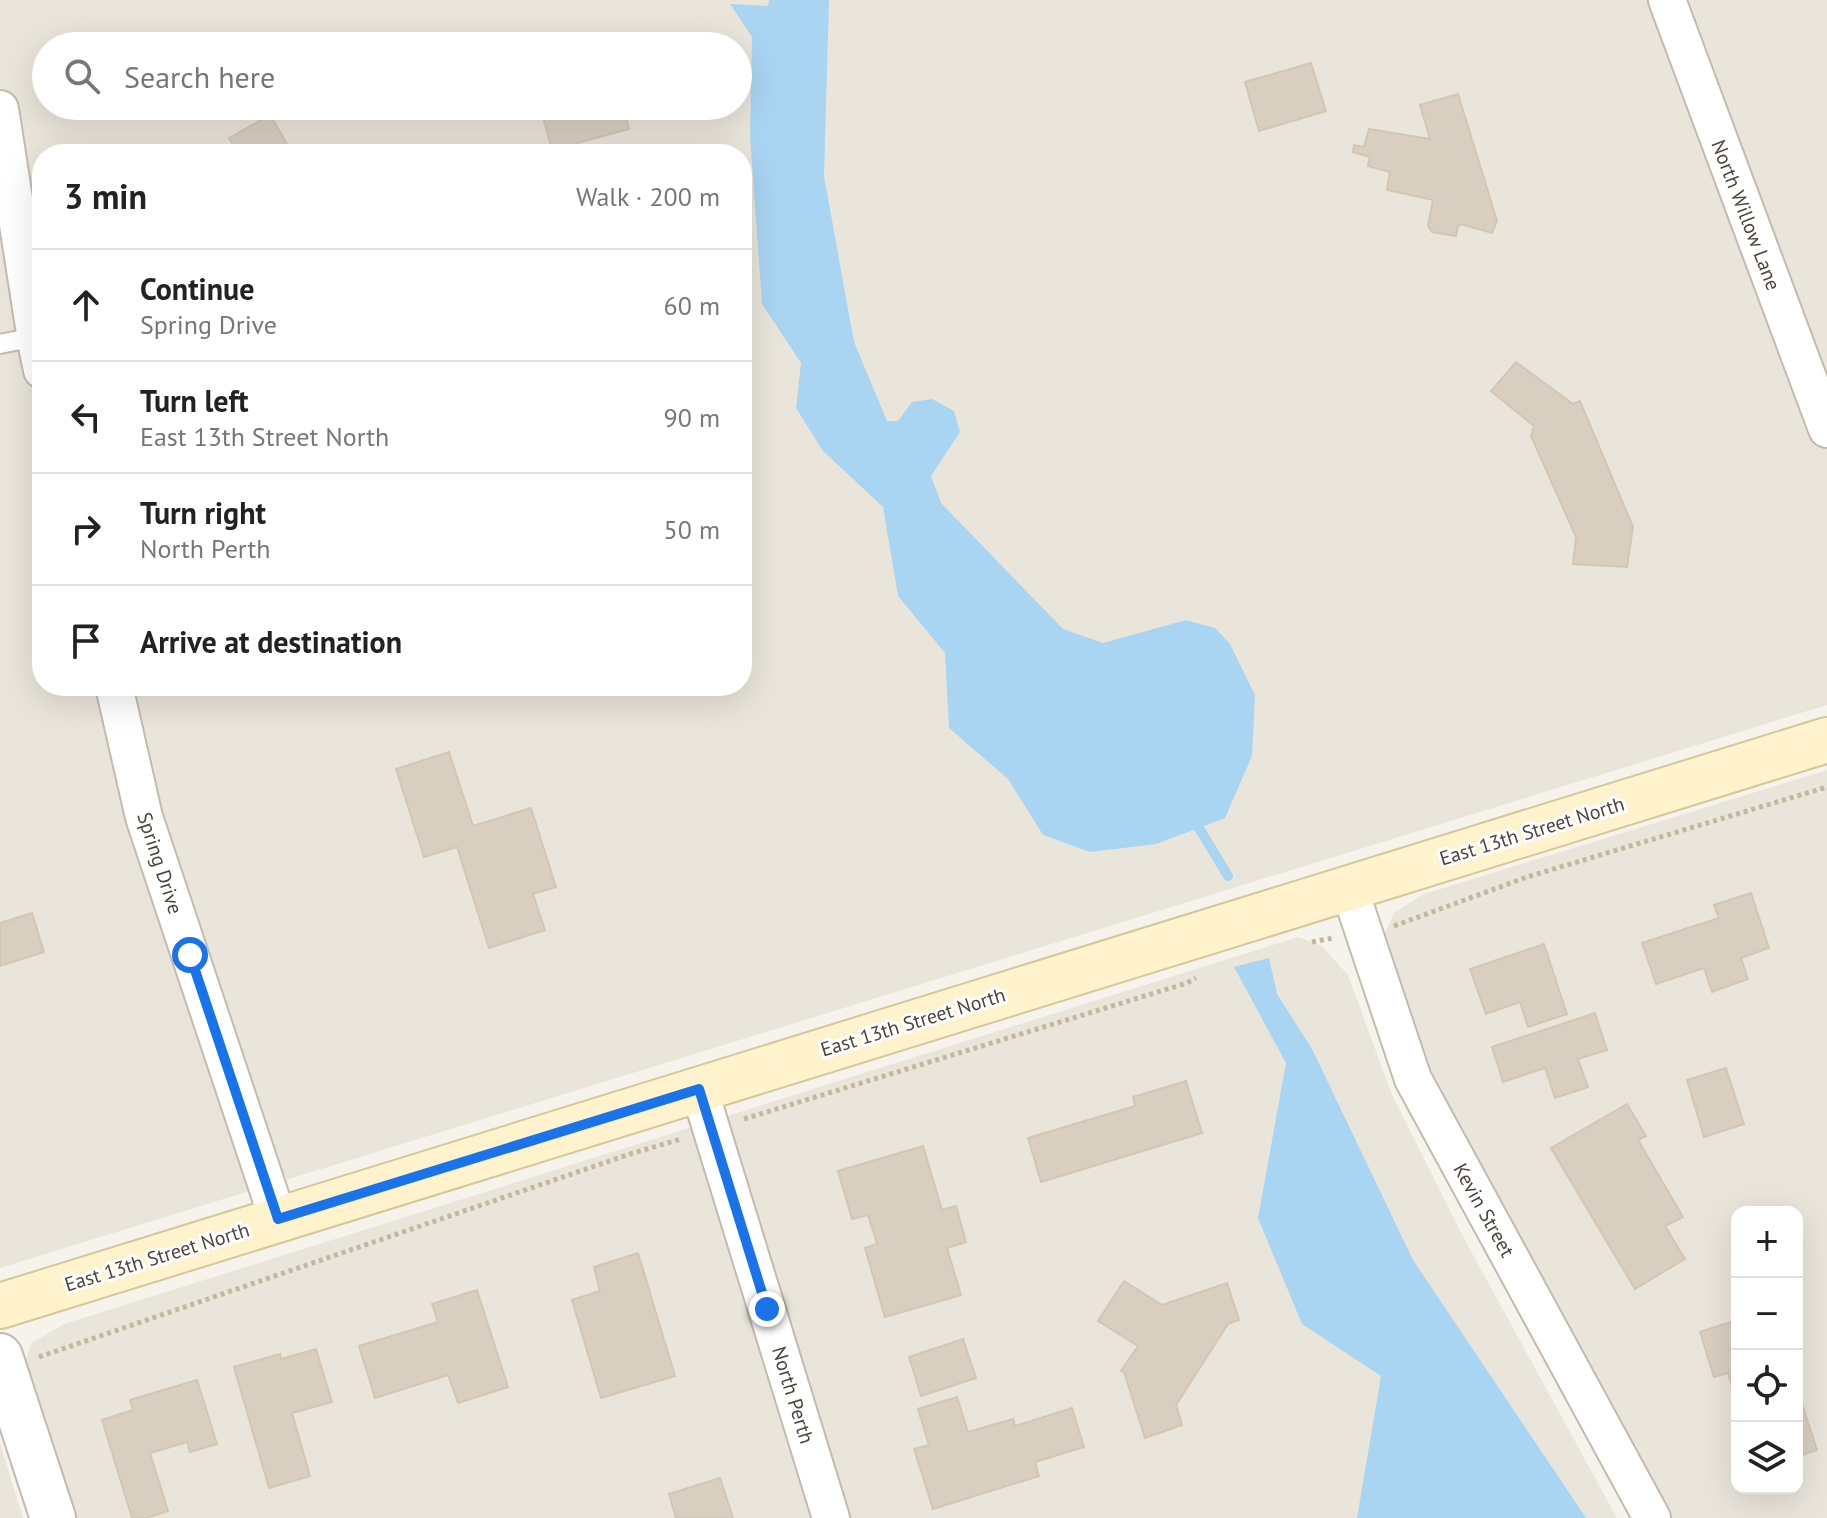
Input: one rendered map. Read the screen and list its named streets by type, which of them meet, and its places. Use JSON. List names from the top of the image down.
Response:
{
  "streets": {
    "main road": ["East 13th Street North"],
    "street": [
      "North Willow Lane",
      "Spring Drive",
      "Kevin Street",
      "North Perth"
    ]
  },
  "crossings": [
    ["East 13th Street North", "Spring Drive"],
    ["East 13th Street North", "Kevin Street"],
    ["East 13th Street North", "North Perth"]
  ],
  "page": {
    "search": "Search here",
    "heading": ["3 min", "Walk · 200 m"],
    "list": [
      ["Continue", "Spring Drive", "60 m"],
      ["Turn left", "East 13th Street North", "90 m"],
      ["Turn right", "North Perth", "50 m"],
      "Arrive at destination"
    ],
    "map_buttons": ["+", "−"]
  }
}
